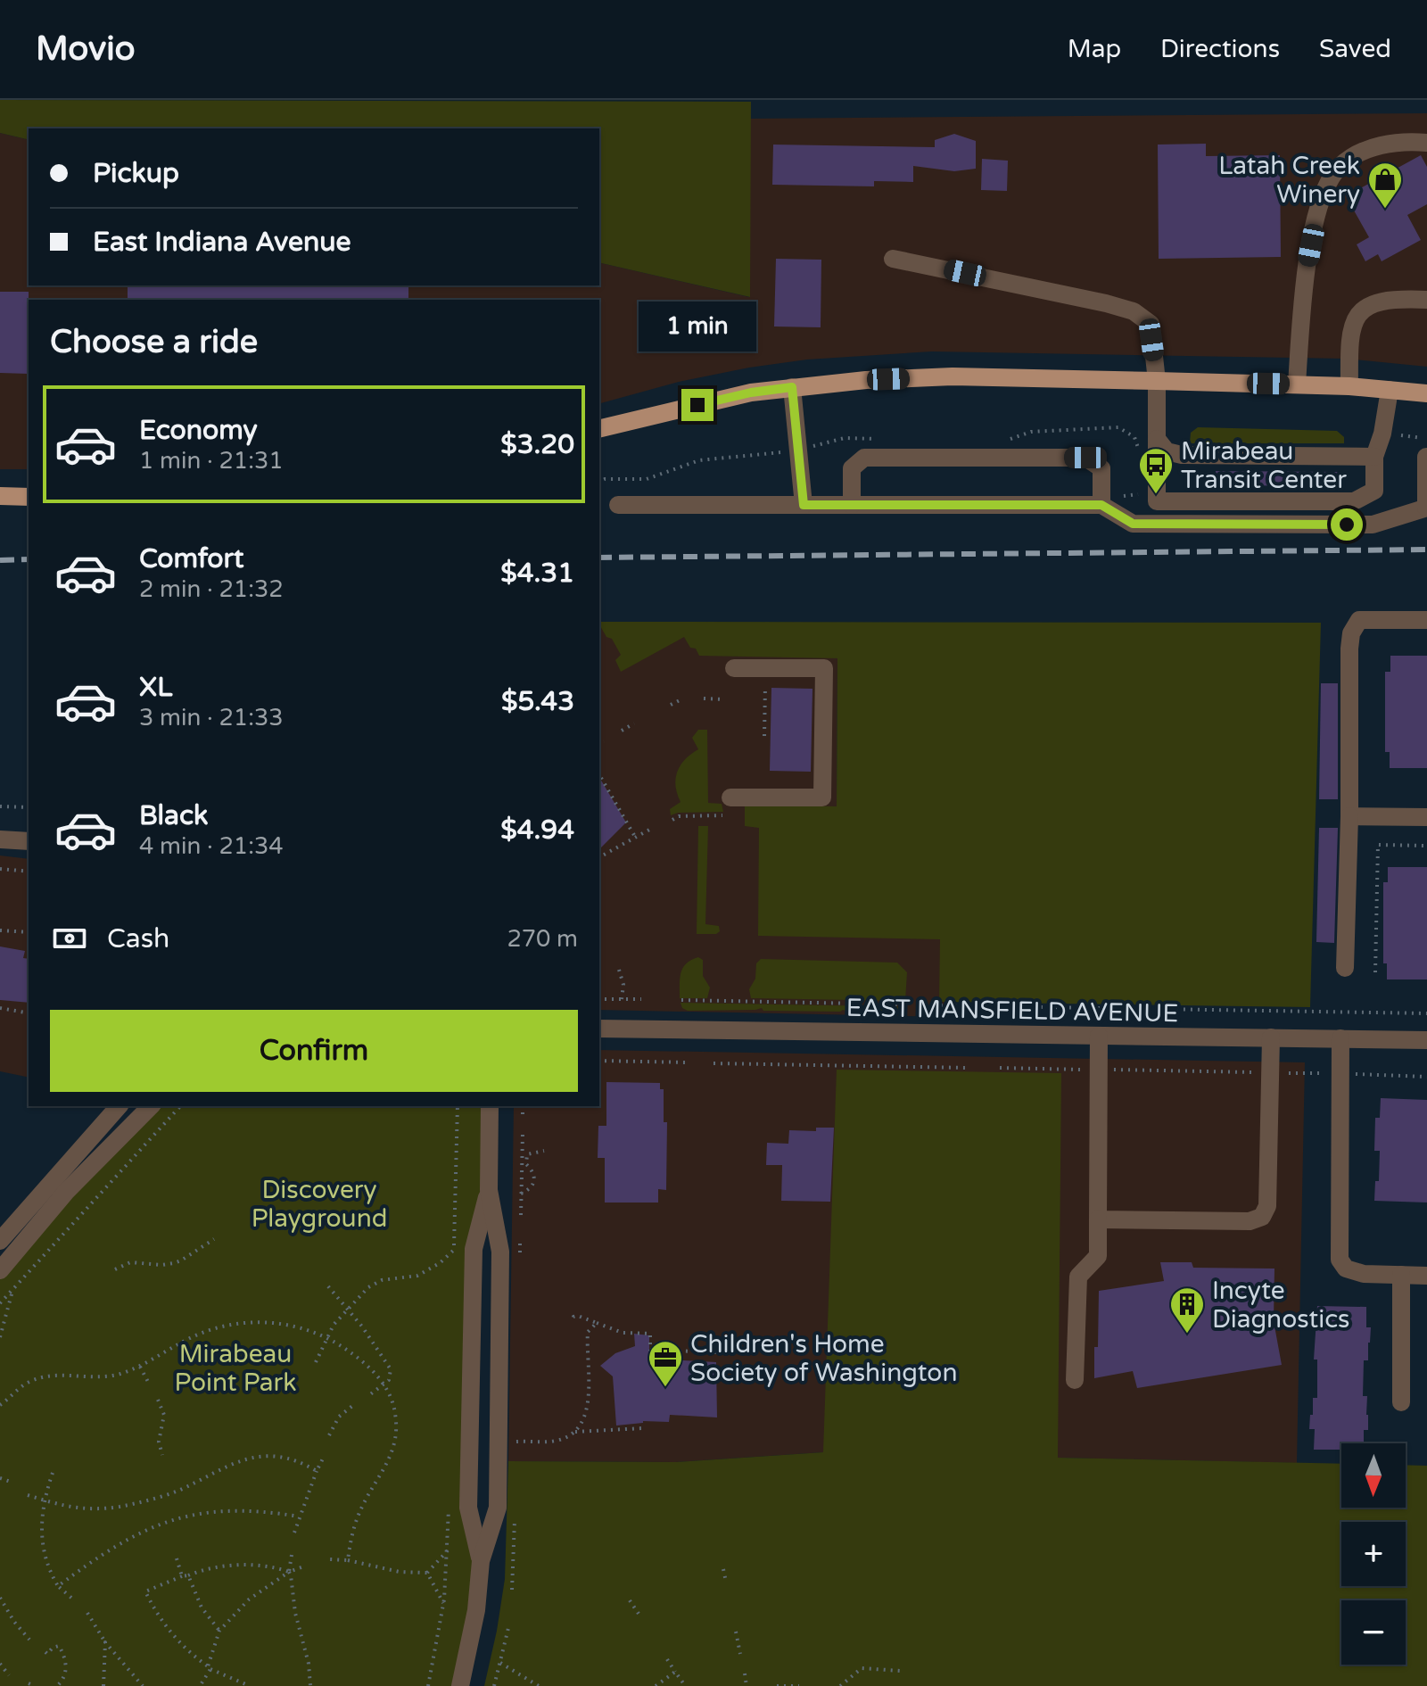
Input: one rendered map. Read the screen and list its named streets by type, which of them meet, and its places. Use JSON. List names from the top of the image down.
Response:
{
  "streets": {
    "street": ["EAST MANSFIELD AVENUE"]
  },
  "parks": ["Discovery Playground", "Mirabeau Point Park"],
  "places": {
    "shop": ["Latah Creek Winery"],
    "bus stop": ["Mirabeau Transit Center"],
    "building": ["Incyte Diagnostics"],
    "office": ["Children's Home Society of Washington"]
  },
  "north": "bottom",
  "page": {
    "header": "Movio",
    "nav": ["Map", "Directions", "Saved"],
    "banner": ["Pickup", "East Indiana Avenue"],
    "heading": "Choose a ride",
    "bubble": "1 min",
    "list": [
      {
        "name": "Economy",
        "note": "1 min · 21:31",
        "value": "$3.20"
      },
      {
        "name": "Comfort",
        "note": "2 min · 21:32",
        "value": "$4.31"
      },
      {
        "name": "XL",
        "note": "3 min · 21:33",
        "value": "$5.43"
      },
      {
        "name": "Black",
        "note": "4 min · 21:34",
        "value": "$4.94"
      }
    ],
    "pay": ["Cash", "270 m"],
    "buttons": "Confirm",
    "map_buttons": ["+", "−"]
  }
}
